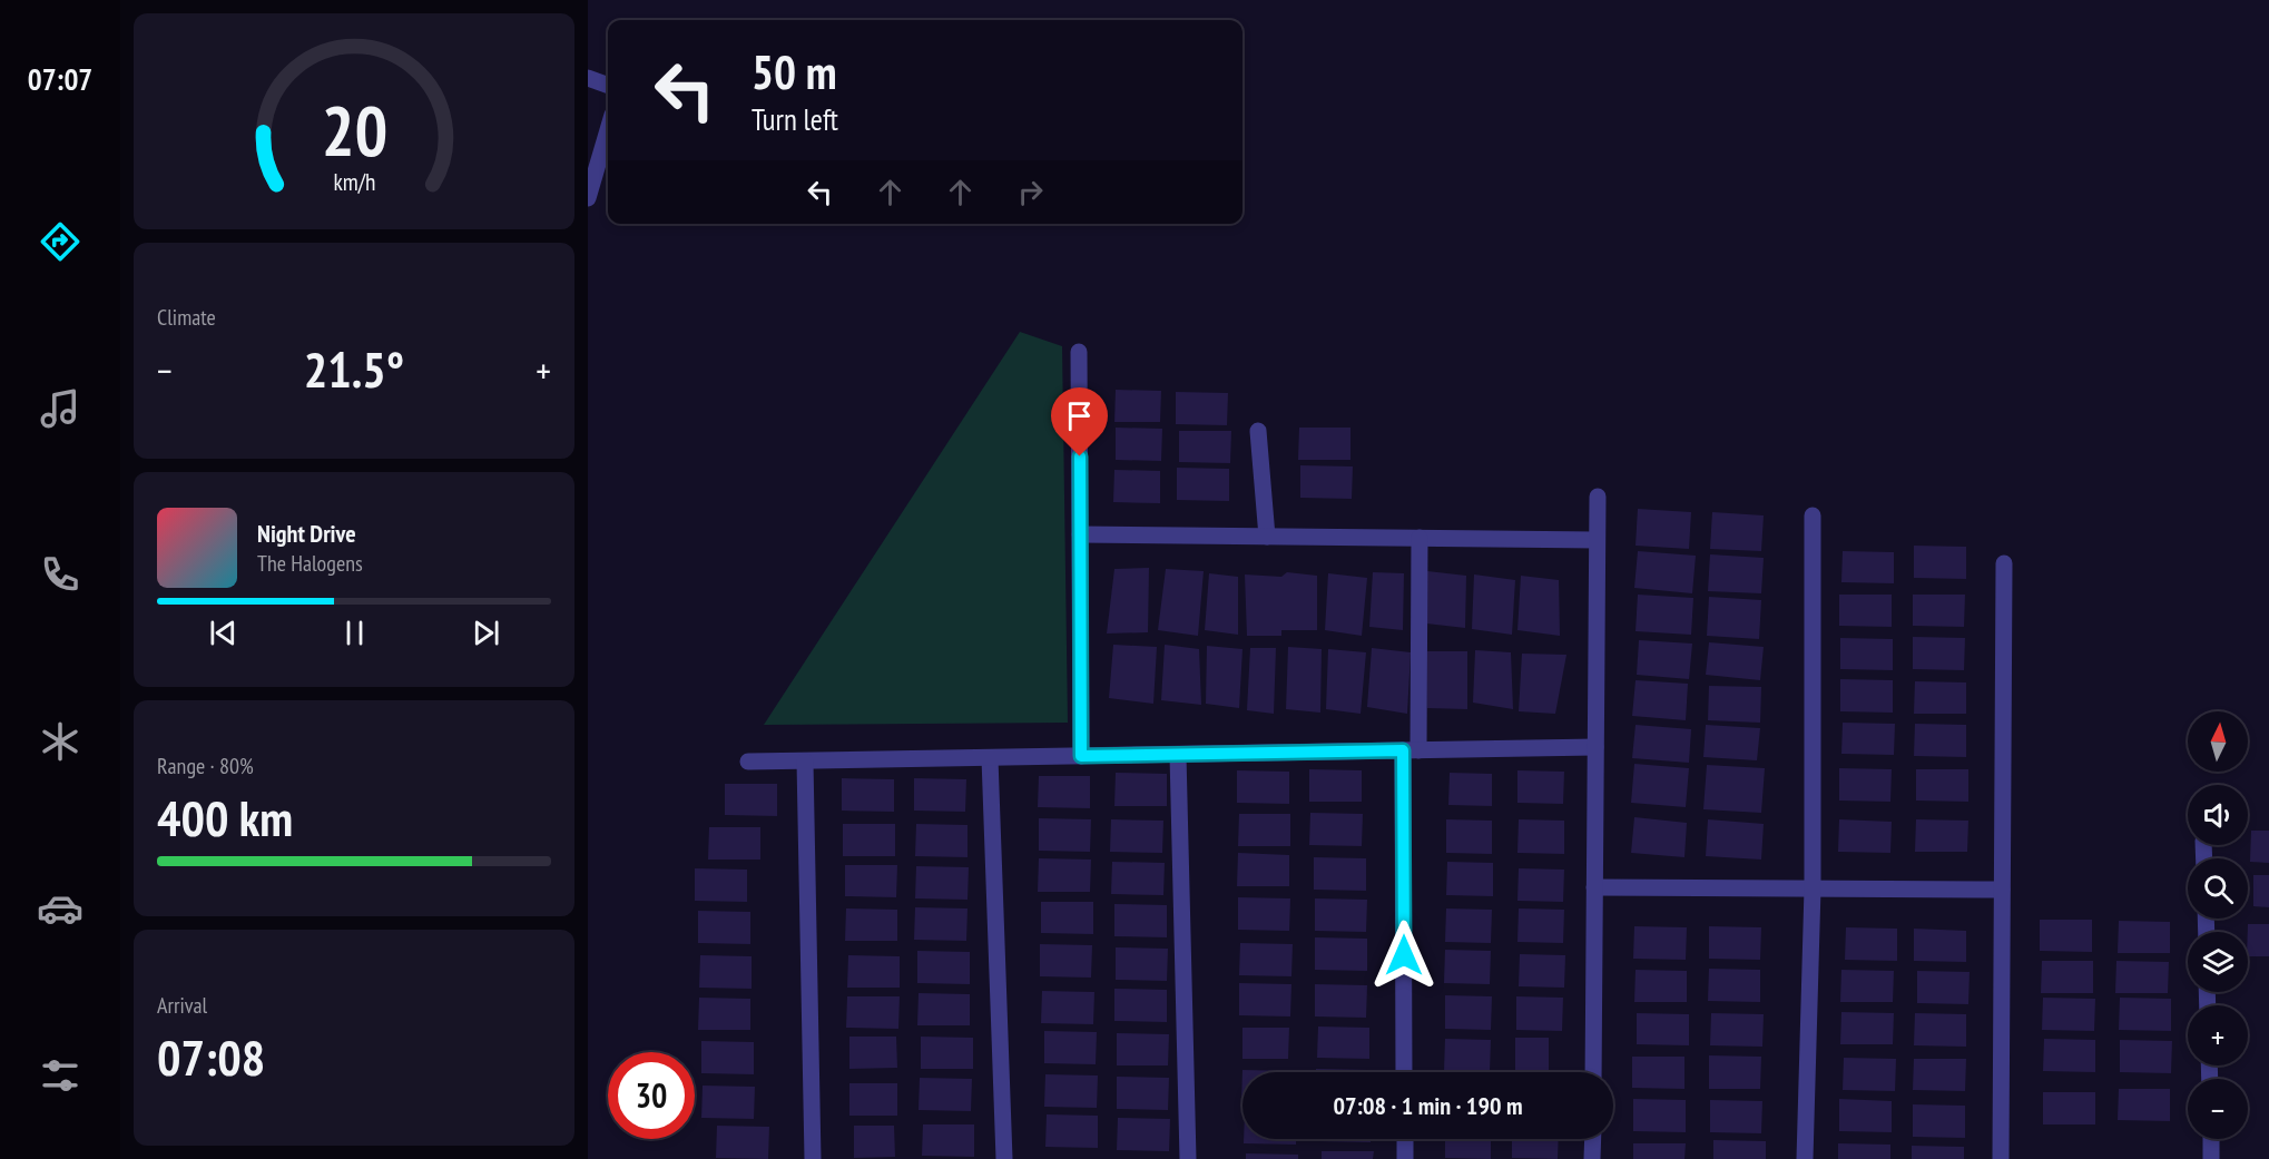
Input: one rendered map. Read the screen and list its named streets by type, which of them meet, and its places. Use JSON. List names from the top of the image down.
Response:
{
  "north": "top",
  "page": {
    "tabs": "07:07",
    "turn": ["50 m", "Turn left"],
    "tile": [
      "Climate",
      ["Range · 80%", "400 km"],
      ["Arrival", "07:08"]
    ],
    "heat": ["−", "21.5°", "+"],
    "song": ["Night Drive", "The Halogens"],
    "map_buttons": ["+", "−"],
    "limit": "30",
    "trip": "07:08 · 1 min · 190 m",
    "gauge": ["20", "km/h"]
  }
}
